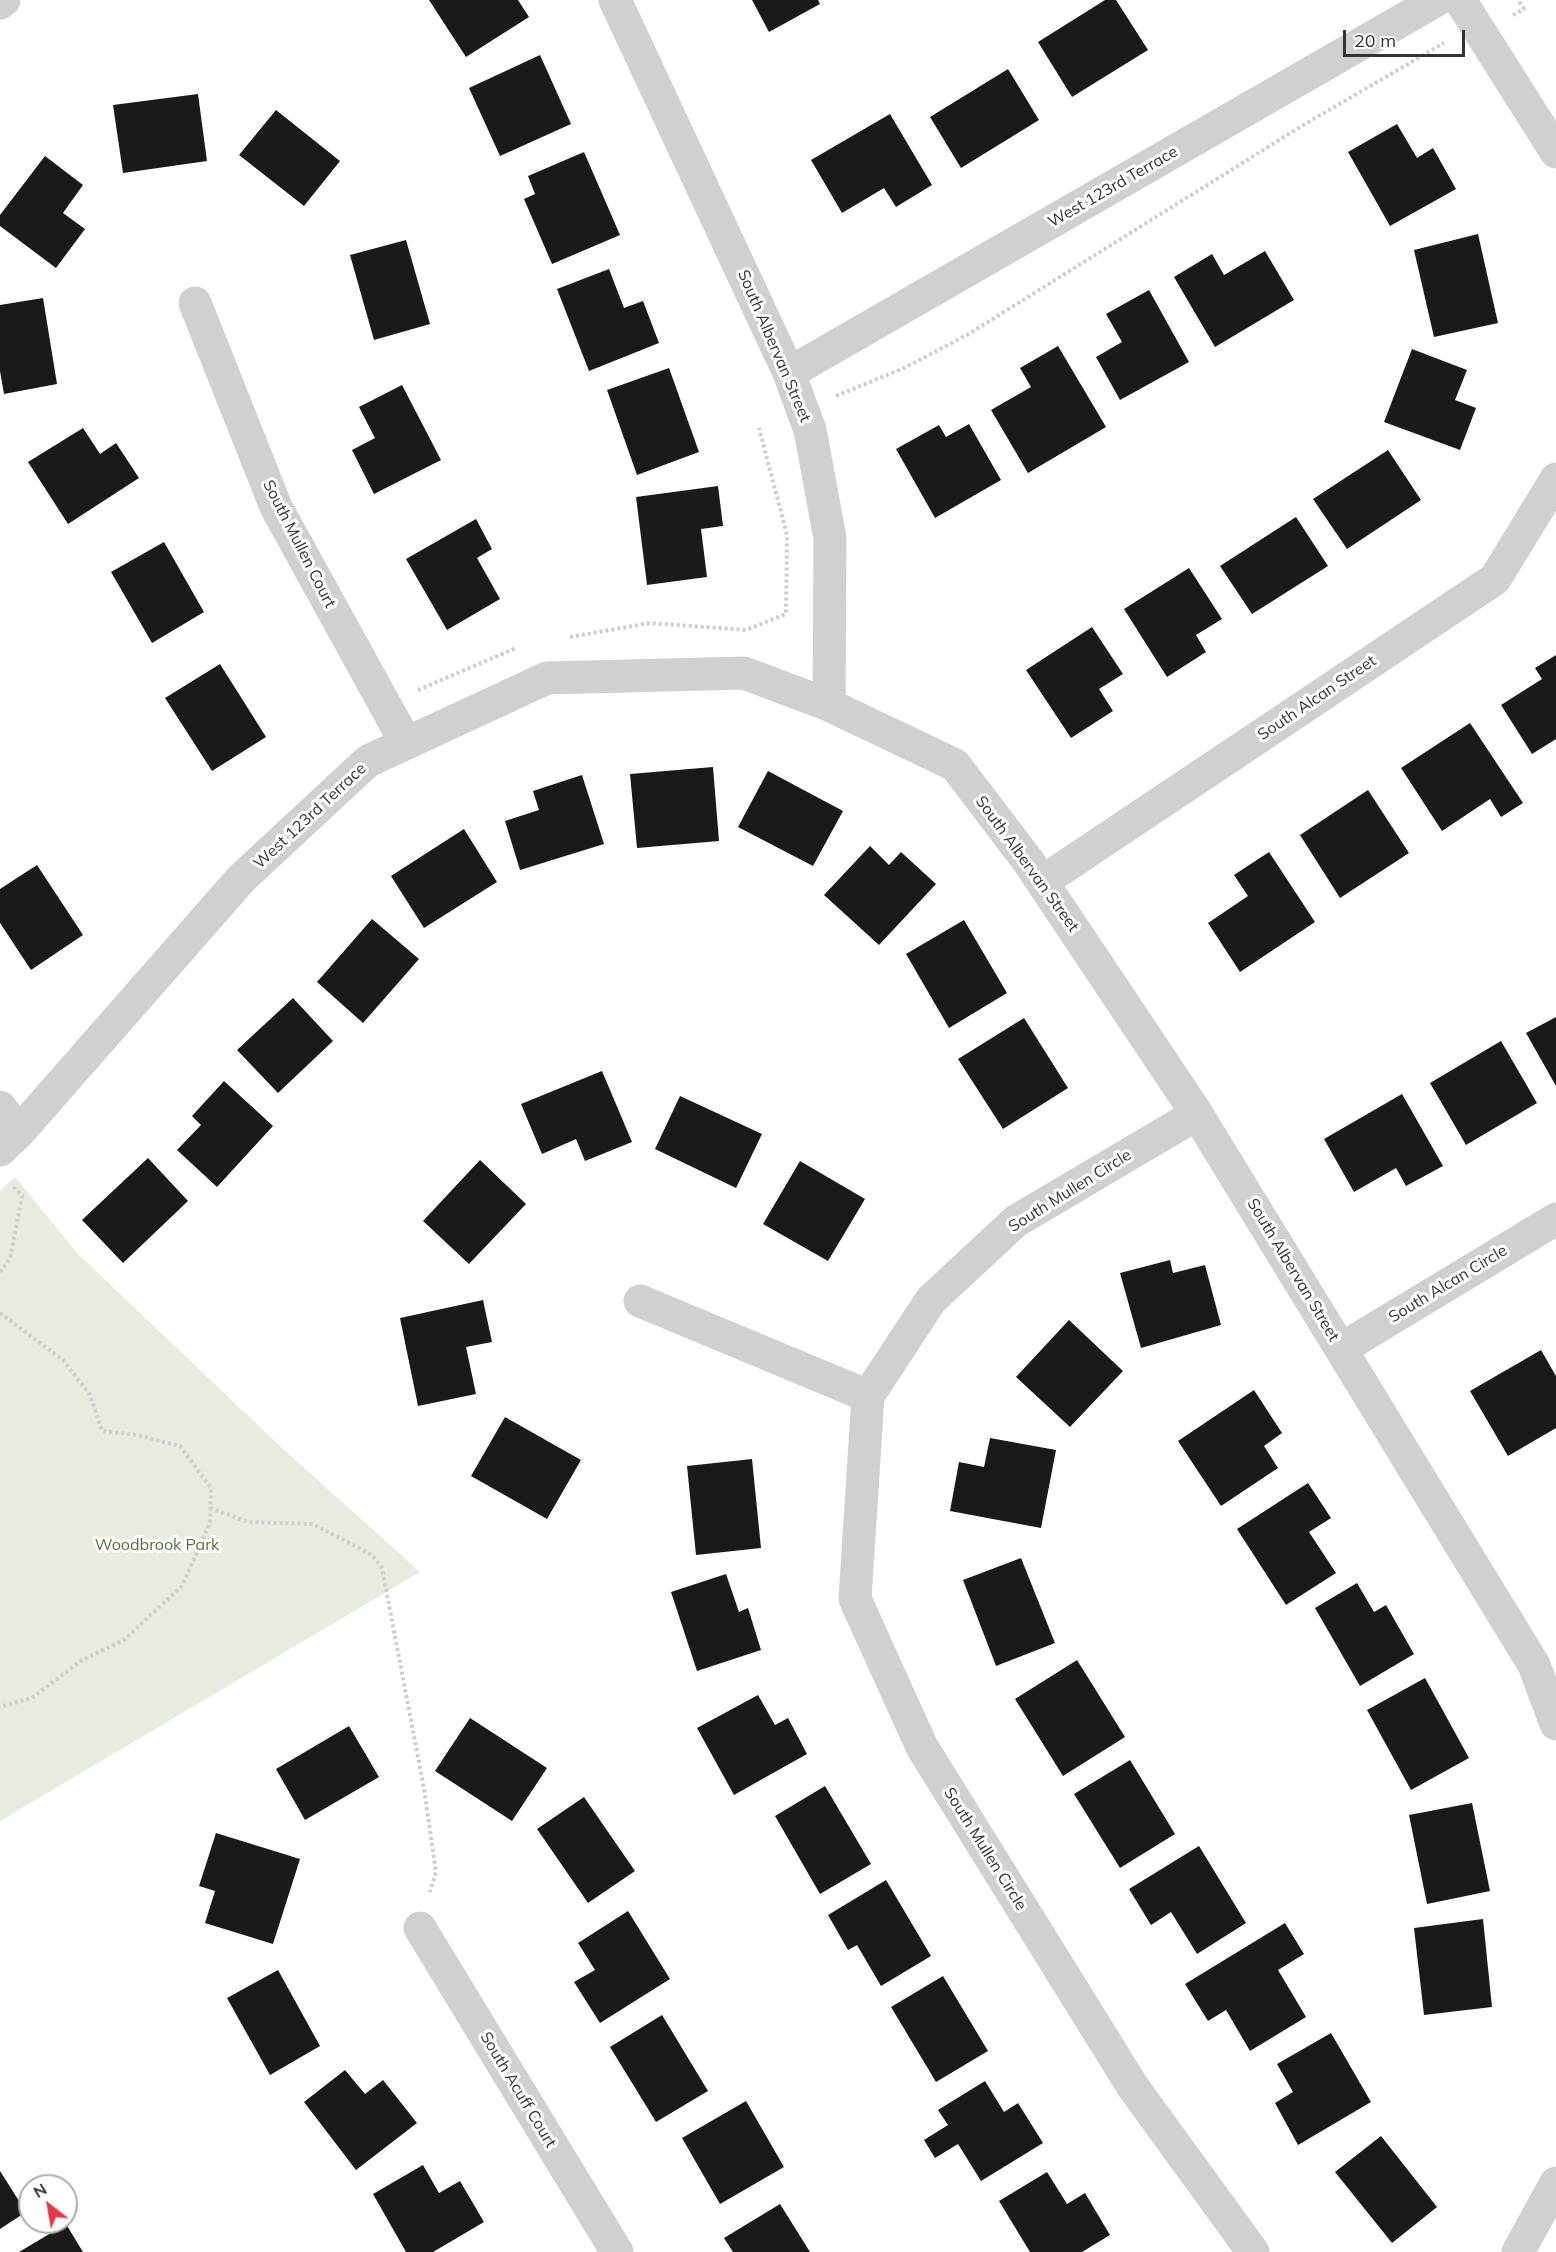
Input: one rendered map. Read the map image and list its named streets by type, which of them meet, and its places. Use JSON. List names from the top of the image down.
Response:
{
  "streets": {
    "street": [
      "West 123rd Terrace",
      "South Albervan Street",
      "South Mullen Court",
      "South Alcan Street",
      "South Mullen Circle",
      "South Alcan Circle",
      "South Acuff Court"
    ]
  },
  "crossings": [
    ["West 123rd Terrace", "South Albervan Street"],
    ["West 123rd Terrace", "South Mullen Court"],
    ["South Albervan Street", "South Alcan Street"],
    ["South Albervan Street", "South Mullen Circle"],
    ["South Albervan Street", "South Alcan Circle"]
  ],
  "parks": ["Woodbrook Park"],
  "scale_bar": "20 m",
  "north": "top left"
}
